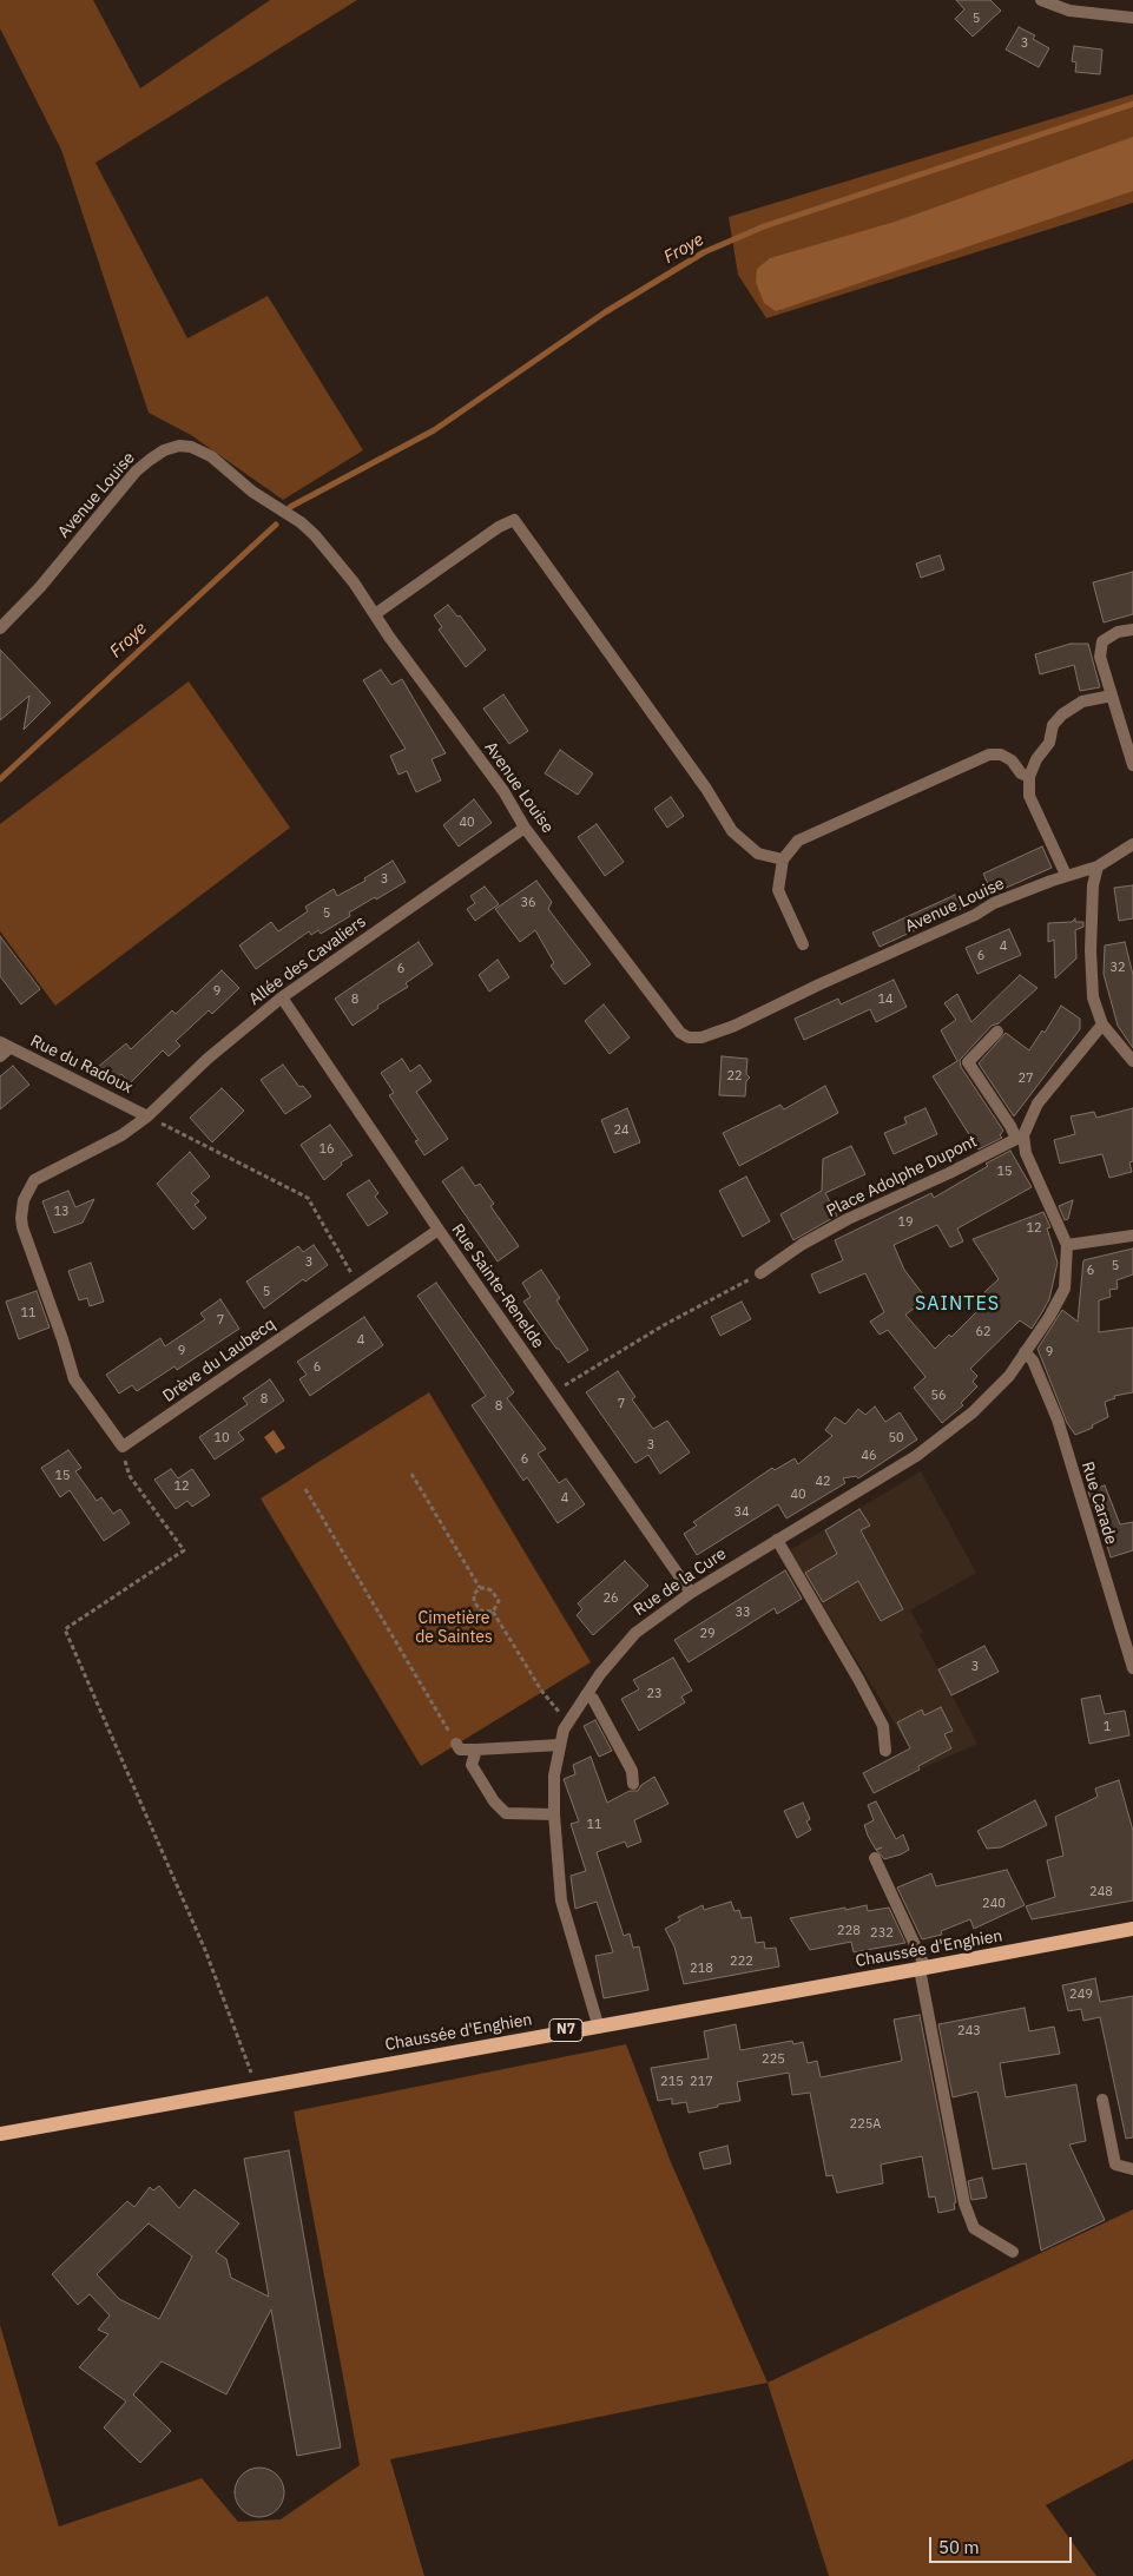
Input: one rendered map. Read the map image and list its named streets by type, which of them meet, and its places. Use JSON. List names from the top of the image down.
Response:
{
  "streets": {
    "main road": ["Chaussée d'Enghien", "N7"],
    "street": [
      "Avenue Louise",
      "Allée des Cavaliers",
      "Rue du Radoux",
      "Place Adolphe Dupont",
      "Rue Sainte-Renelde",
      "Drève du Laubecq",
      "Rue Carade",
      "Rue de la Cure"
    ]
  },
  "crossings": [
    ["Avenue Louise", "Allée des Cavaliers"],
    ["Allée des Cavaliers", "Rue du Radoux"],
    ["Allée des Cavaliers", "Rue Sainte-Renelde"],
    ["Allée des Cavaliers", "Drève du Laubecq"],
    ["Rue Sainte-Renelde", "Drève du Laubecq"],
    ["Rue Sainte-Renelde", "Rue de la Cure"],
    ["Rue Carade", "Rue de la Cure"],
    ["Rue de la Cure", "Chaussée d'Enghien"]
  ],
  "districts": ["SAINTES"],
  "water": ["Froye"],
  "parks": ["Cimetière de Saintes"],
  "house_numbers": [
    "5",
    "3",
    "40",
    "3",
    "36",
    "5",
    "4",
    "6",
    "32",
    "6",
    "9",
    "8",
    "14",
    "22",
    "27",
    "24",
    "16",
    "15",
    "13",
    "19",
    "12",
    "3",
    "5",
    "6",
    "5",
    "11",
    "7",
    "62",
    "4",
    "9",
    "9",
    "6",
    "56",
    "8",
    "7",
    "8",
    "10",
    "50",
    "3",
    "46",
    "6",
    "15",
    "42",
    "12",
    "40",
    "4",
    "34",
    "26",
    "33",
    "29",
    "3",
    "23",
    "1",
    "11",
    "248",
    "240",
    "228",
    "232",
    "222",
    "218",
    "249",
    "243",
    "225",
    "215",
    "217",
    "225A"
  ],
  "scale_bar": "50 m"
}
